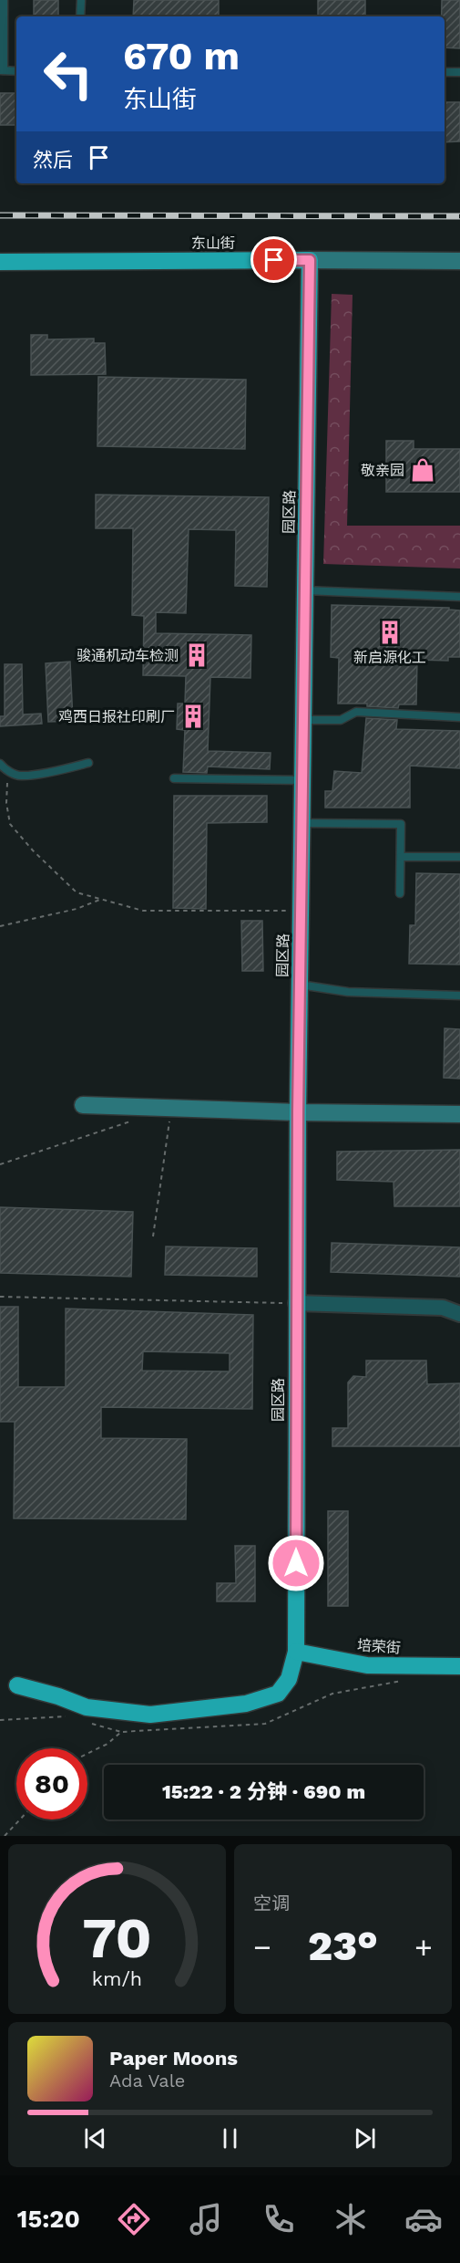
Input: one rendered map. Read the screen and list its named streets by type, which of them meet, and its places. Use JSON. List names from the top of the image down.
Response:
{
  "streets": {
    "highway": ["东山街", "园区路", "培荣街"]
  },
  "crossings": [
    ["东山街", "园区路"],
    ["园区路", "培荣街"]
  ],
  "places": {
    "shop": ["敬亲园"],
    "building": ["新启源化工", "骏通机动车检测", "鸡西日报社印刷厂"]
  },
  "page": {
    "turn": ["670 m", "东山街"],
    "then": "然后",
    "limit": "80",
    "trip": "15:22 · 2 分钟 · 690 m",
    "tile": "空调",
    "heat": ["−", "23°", "+"],
    "song": ["Paper Moons", "Ada Vale"],
    "tabs": "15:20",
    "gauge": ["70", "km/h"]
  }
}
